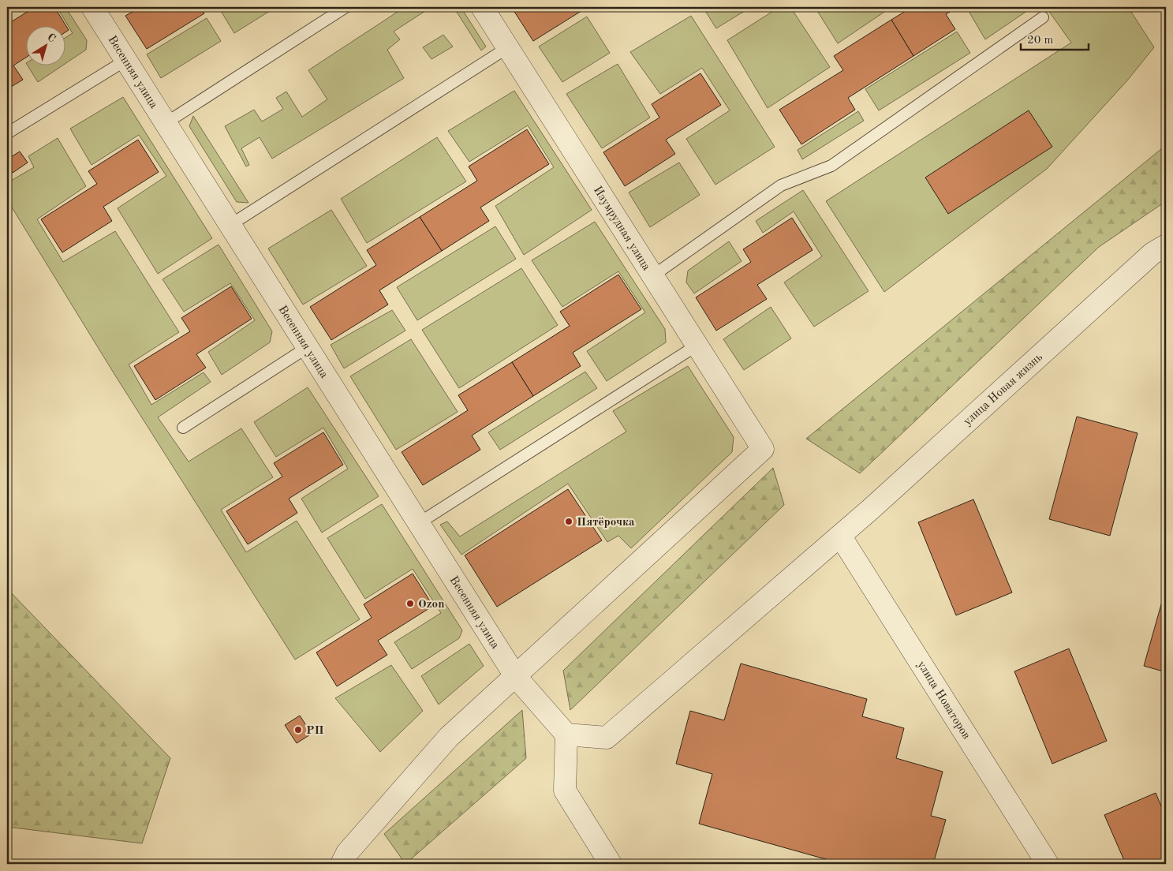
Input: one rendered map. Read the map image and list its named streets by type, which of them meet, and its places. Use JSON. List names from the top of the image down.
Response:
{
  "streets": {
    "street": [
      "Весенняя улица",
      "Изумрудная улица",
      "улица Новая жизнь",
      "улица Новаторов"
    ]
  },
  "crossings": [
    ["Весенняя улица", "Изумрудная улица"],
    ["Весенняя улица", "улица Новая жизнь"],
    ["улица Новая жизнь", "улица Новаторов"]
  ],
  "places": ["Пятёрочка", "Ozon", "РП"],
  "scale_bar": "20 m",
  "north": "top right"
}
